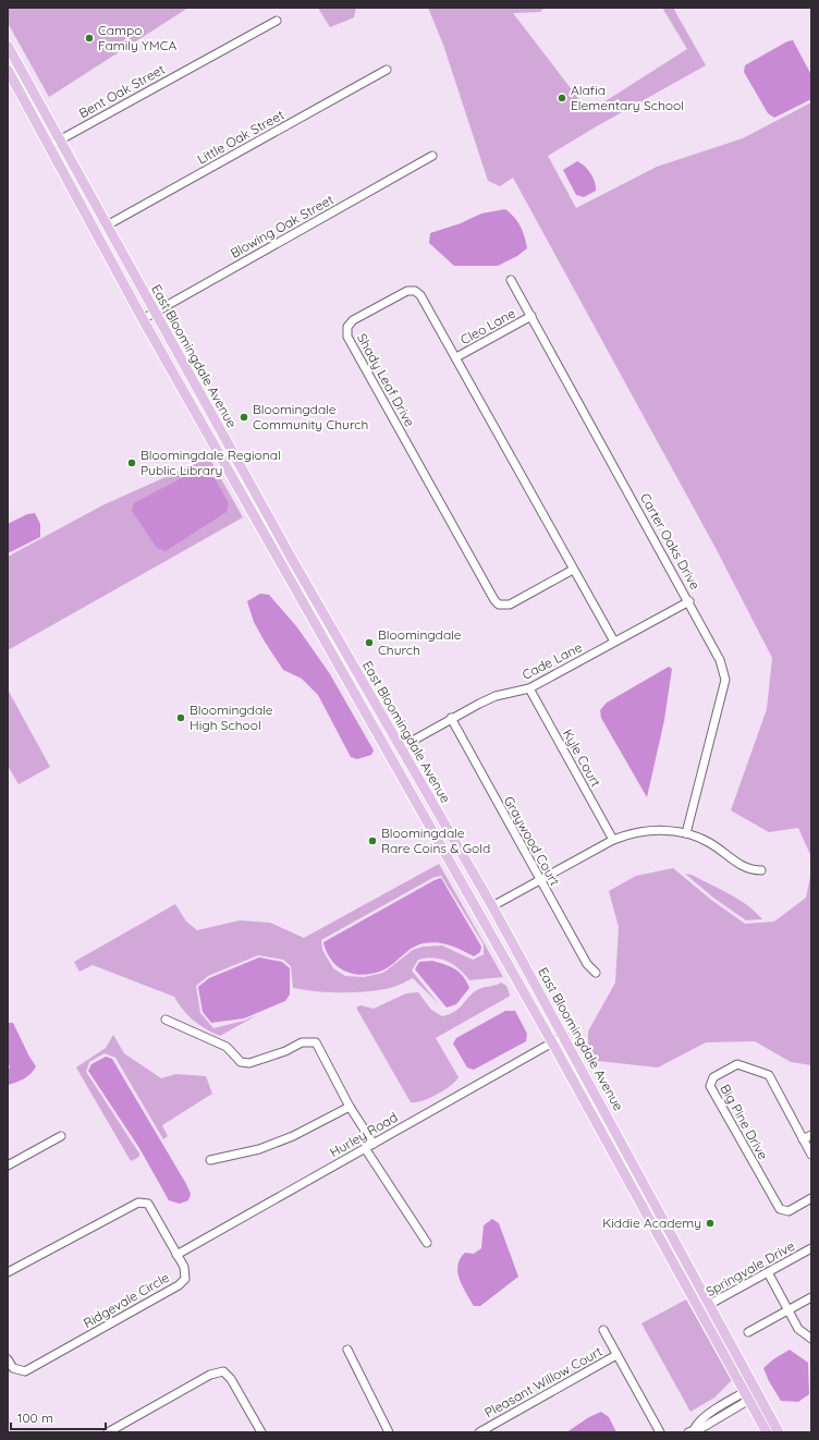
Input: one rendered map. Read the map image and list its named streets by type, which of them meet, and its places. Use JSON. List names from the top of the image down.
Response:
{
  "streets": {
    "main road": ["East Bloomingdale Avenue"],
    "street": [
      "Bent Oak Street",
      "Little Oak Street",
      "Blowing Oak Street",
      "Cleo Lane",
      "Shady Leaf Drive",
      "Carter Oaks Drive",
      "Cade Lane",
      "Kyle Court",
      "Graywood Court",
      "Big Pine Drive",
      "Hurley Road",
      "Springvale Drive",
      "Ridgevale Circle",
      "Pleasant Willow Court"
    ]
  },
  "crossings": [
    ["Bent Oak Street", "East Bloomingdale Avenue"],
    ["Little Oak Street", "East Bloomingdale Avenue"],
    ["Blowing Oak Street", "East Bloomingdale Avenue"],
    ["Cleo Lane", "Shady Leaf Drive"],
    ["Cleo Lane", "Carter Oaks Drive"],
    ["East Bloomingdale Avenue", "Cade Lane"],
    ["East Bloomingdale Avenue", "Hurley Road"],
    ["East Bloomingdale Avenue", "Springvale Drive"],
    ["Shady Leaf Drive", "Cade Lane"],
    ["Carter Oaks Drive", "Cade Lane"],
    ["Cade Lane", "Kyle Court"],
    ["Cade Lane", "Graywood Court"],
    ["Hurley Road", "Ridgevale Circle"]
  ],
  "places": [
    "Campo Family YMCA",
    "Alafia Elementary School",
    "Bloomingdale Community Church",
    "Bloomingdale Regional Public Library",
    "Bloomingdale Church",
    "Bloomingdale High School",
    "Bloomingdale Rare Coins & Gold",
    "Kiddie Academy"
  ],
  "scale_bar": "100 m"
}
